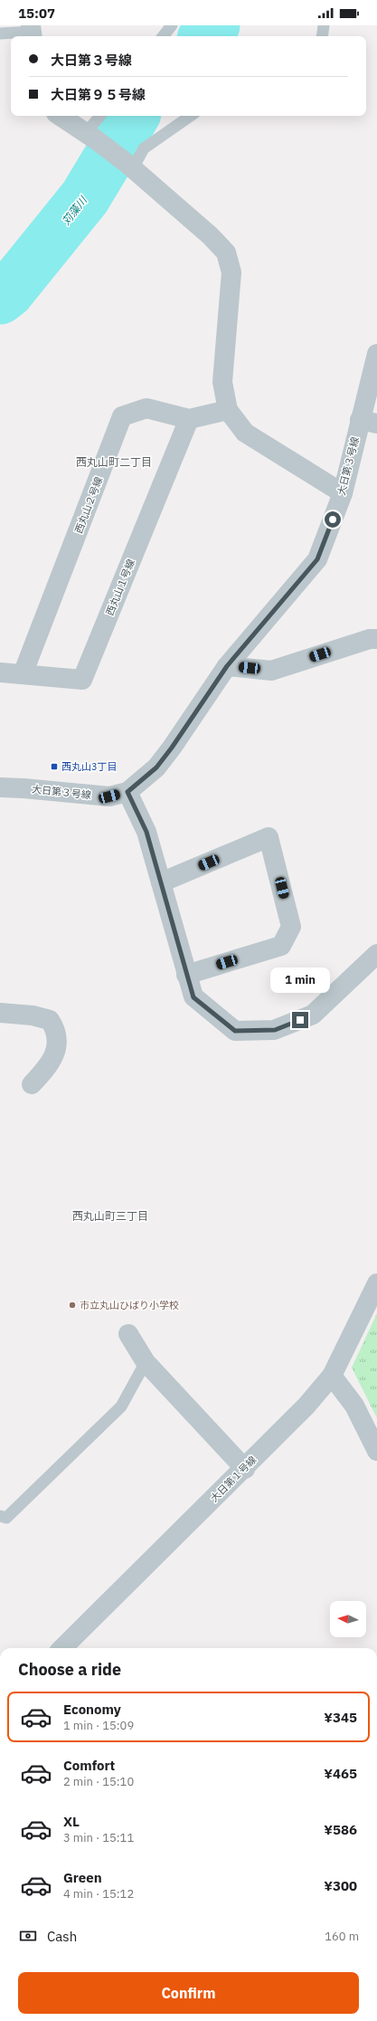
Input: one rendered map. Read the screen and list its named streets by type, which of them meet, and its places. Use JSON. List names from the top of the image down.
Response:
{
  "streets": {
    "street": [
      "大日第３号線",
      "西丸山２号線",
      "西丸山１号線",
      "大日第１号線"
    ]
  },
  "crossings": [
    ["西丸山２号線", "西丸山１号線"]
  ],
  "districts": ["西丸山町二丁目", "西丸山町三丁目"],
  "water": ["苅藻川"],
  "places": {
    "transit": ["西丸山3丁目"],
    "other": ["市立丸山ひばり小学校"]
  },
  "north": "left",
  "page": {
    "status": "15:07",
    "banner": ["大日第３号線", "大日第９５号線"],
    "bubble": "1 min",
    "heading": "Choose a ride",
    "list": [
      {
        "name": "Economy",
        "note": "1 min · 15:09",
        "value": "¥345"
      },
      {
        "name": "Comfort",
        "note": "2 min · 15:10",
        "value": "¥465"
      },
      {
        "name": "XL",
        "note": "3 min · 15:11",
        "value": "¥586"
      },
      {
        "name": "Green",
        "note": "4 min · 15:12",
        "value": "¥300"
      }
    ],
    "pay": ["Cash", "160 m"],
    "buttons": "Confirm"
  }
}
